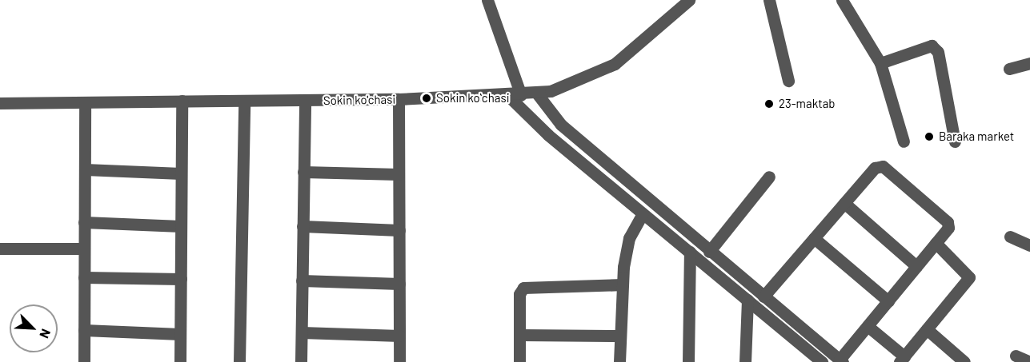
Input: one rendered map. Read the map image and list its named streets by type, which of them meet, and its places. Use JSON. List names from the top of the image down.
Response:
{
  "streets": {
    "street": ["Sokin ko'chasi"]
  },
  "places": ["Sokin koʻchasi", "23-maktab", "Baraka market"],
  "north": "bottom right"
}
